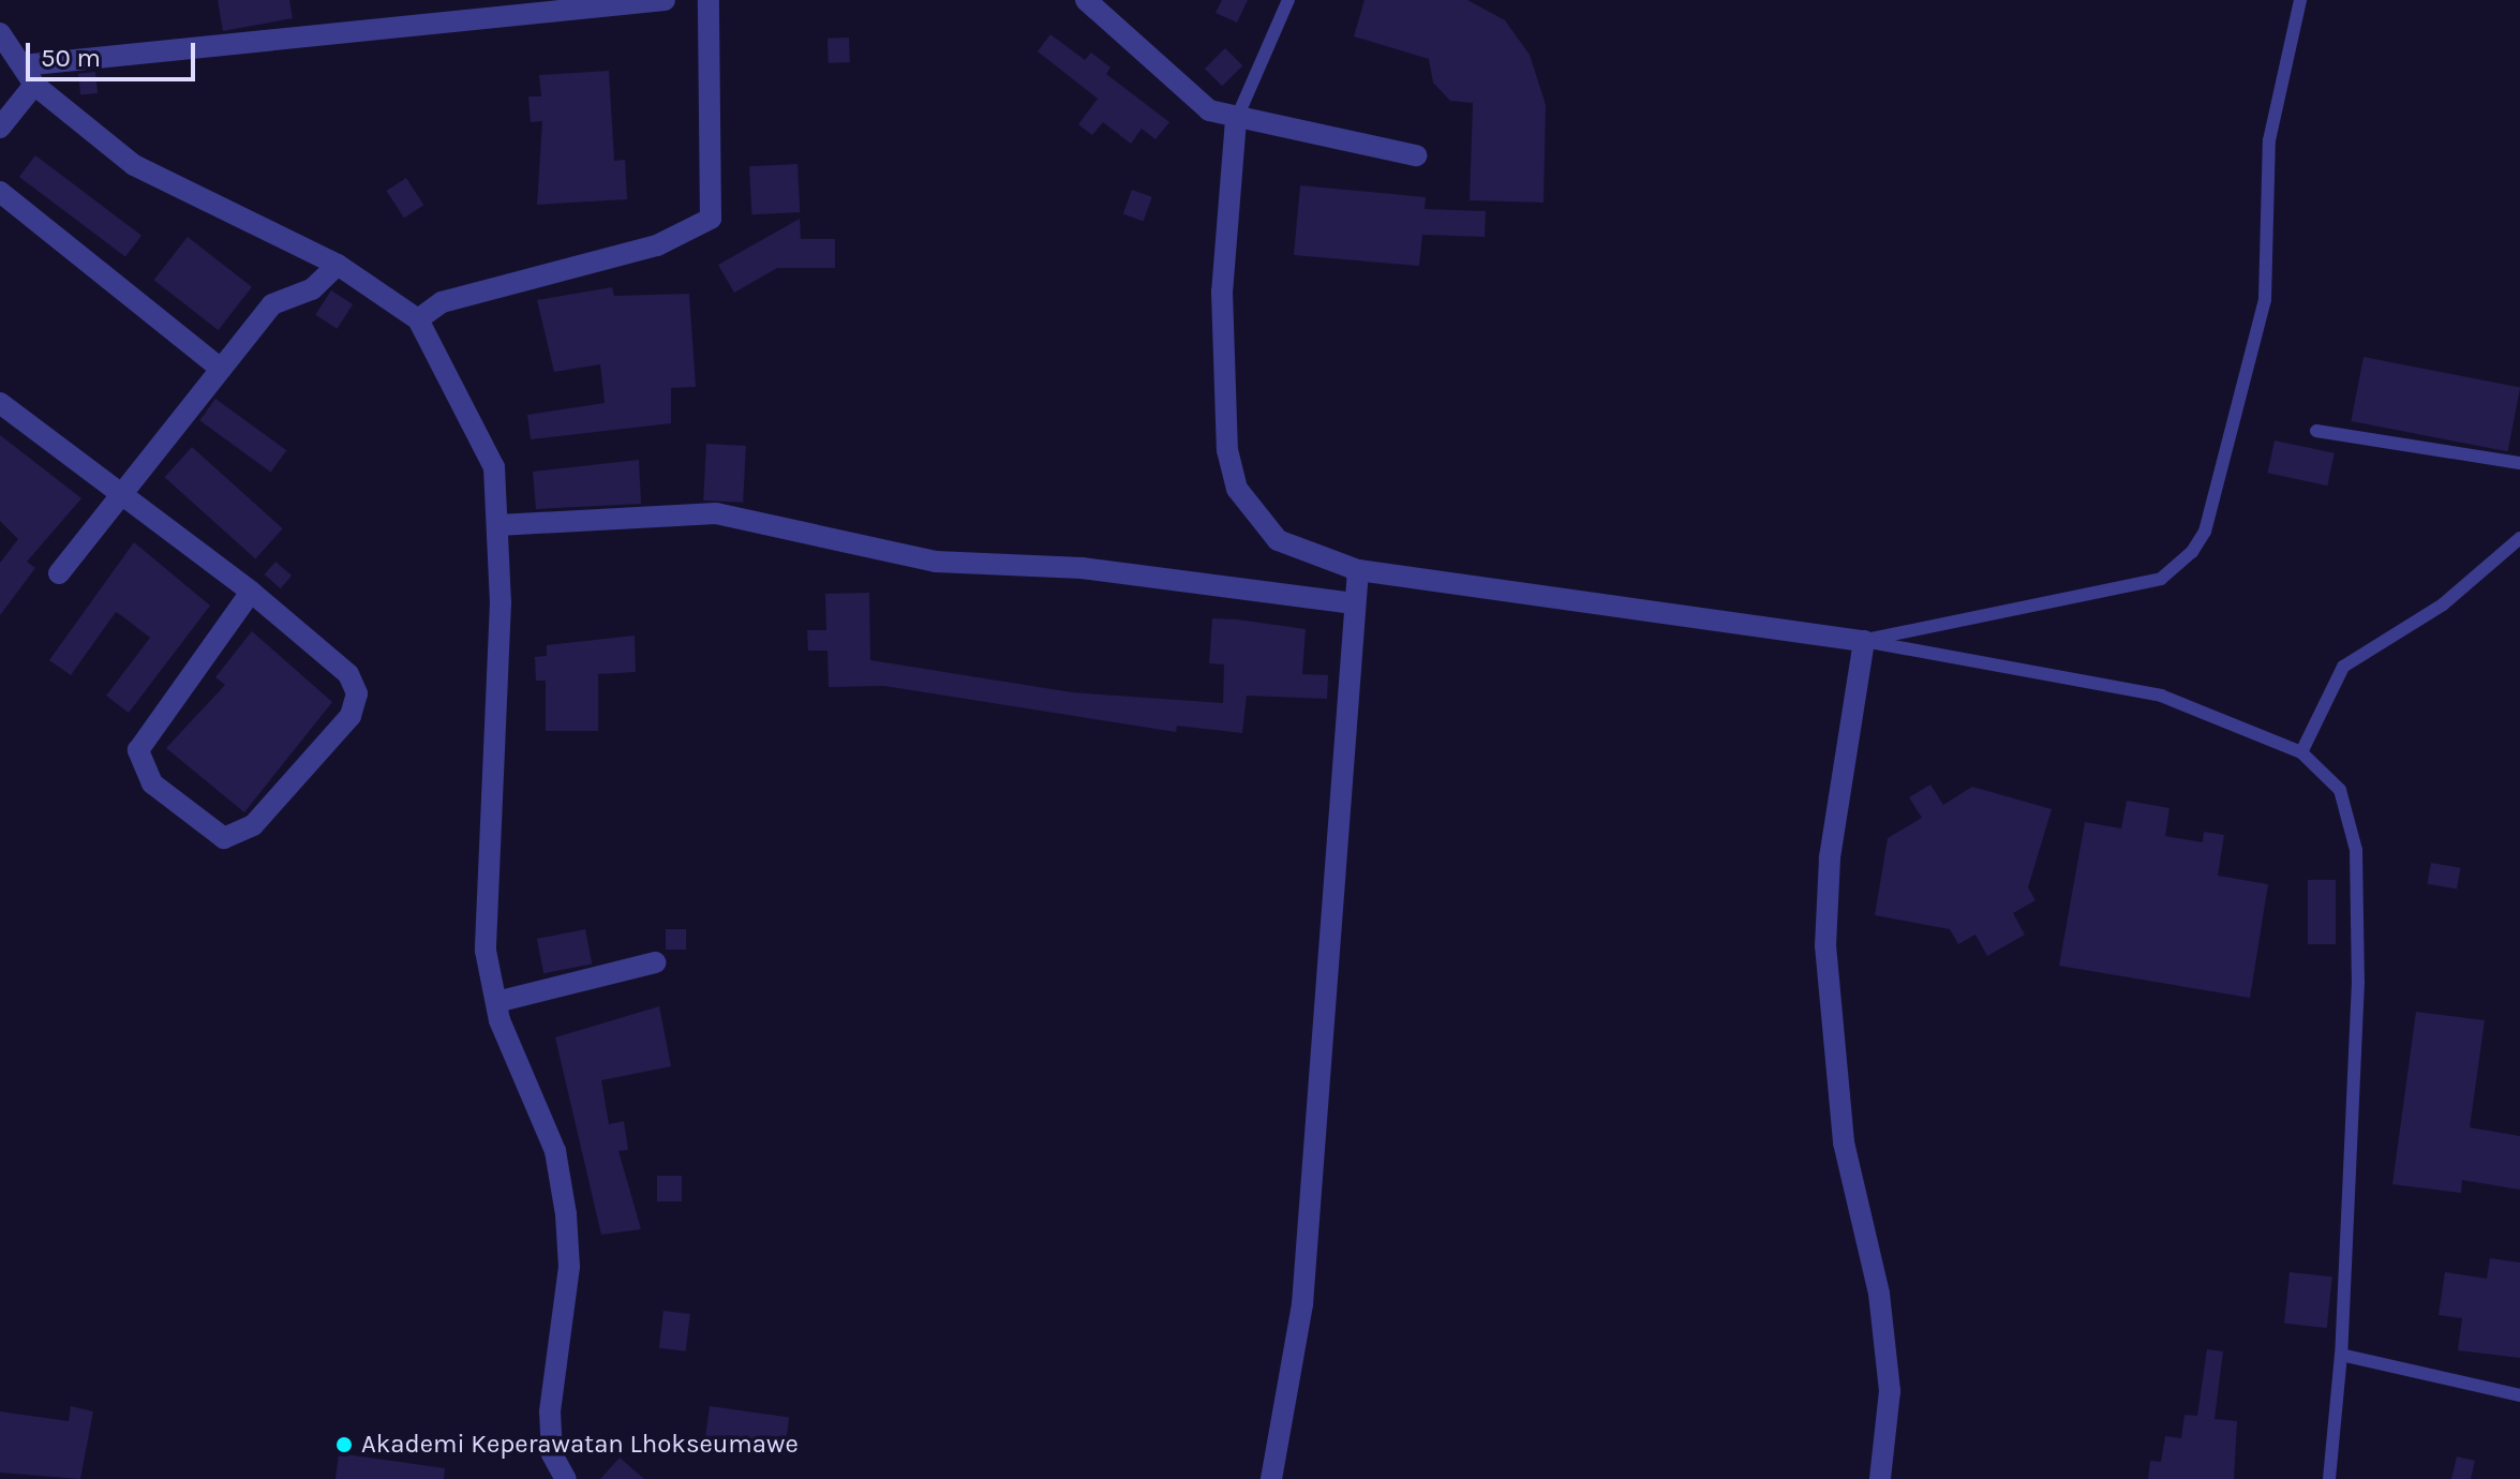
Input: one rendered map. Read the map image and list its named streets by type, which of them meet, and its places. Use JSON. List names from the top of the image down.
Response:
{
  "places": ["Akademi Keperawatan Lhokseumawe"],
  "scale_bar": "50 m"
}
